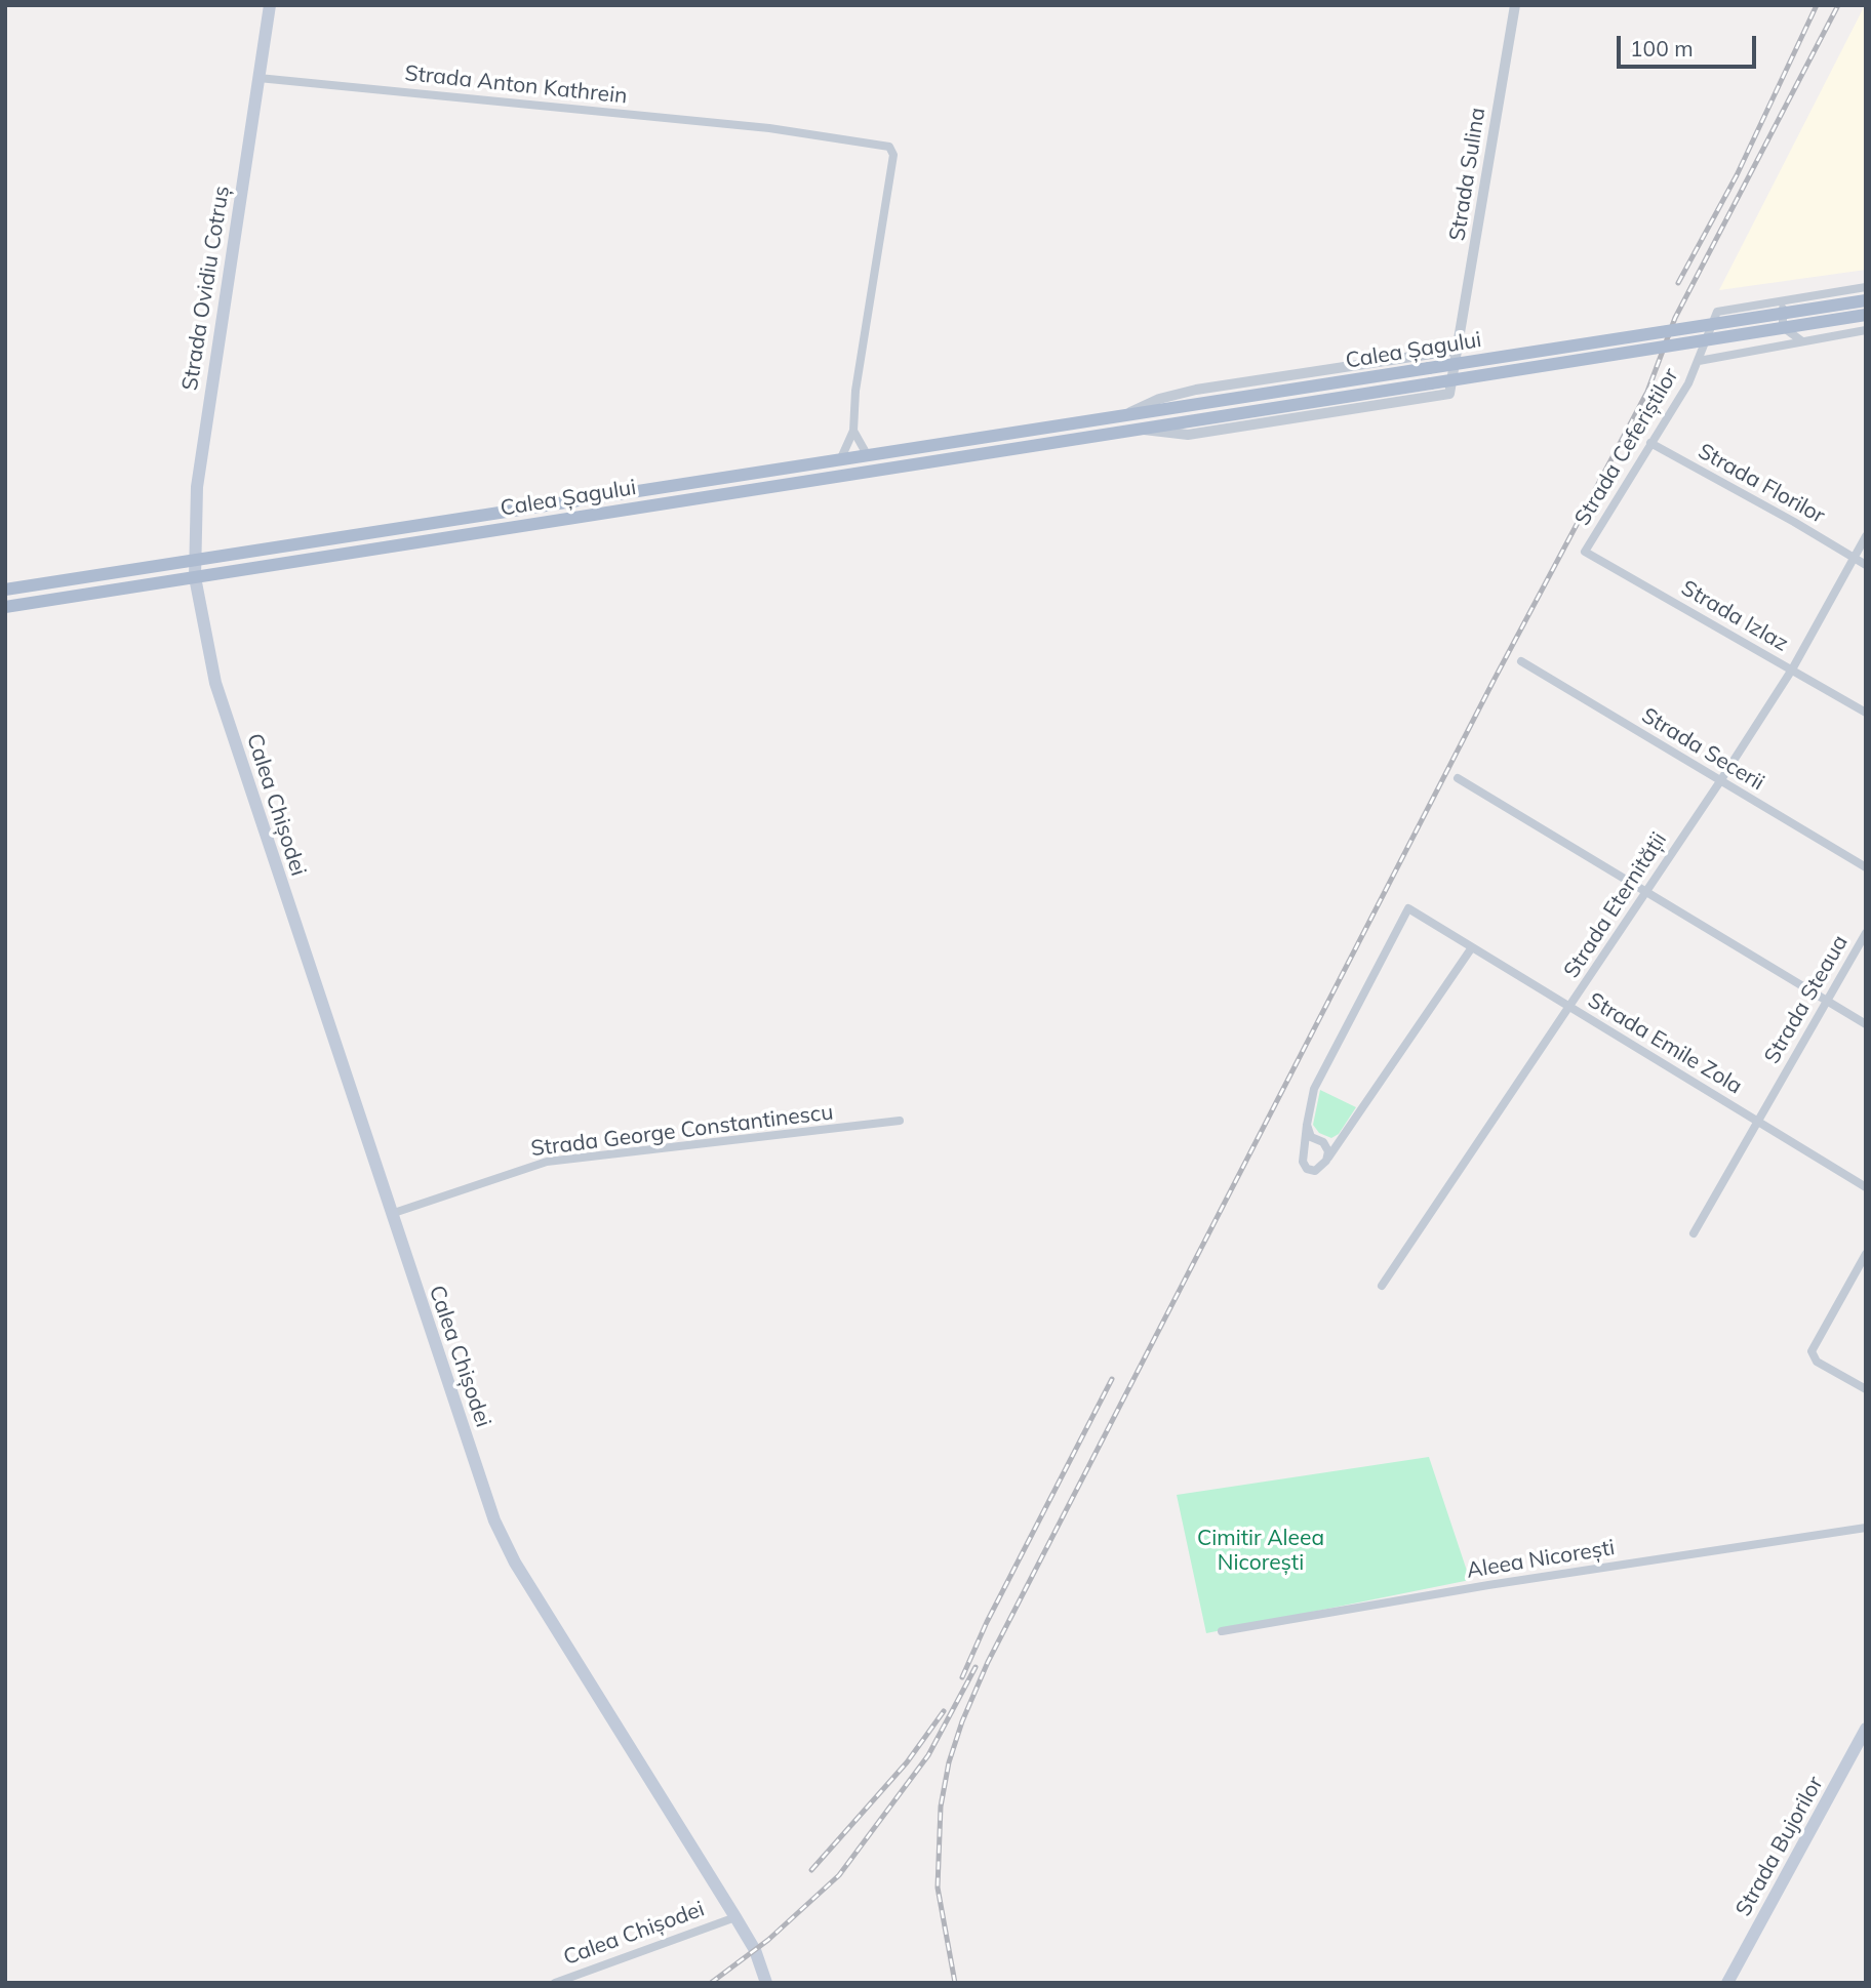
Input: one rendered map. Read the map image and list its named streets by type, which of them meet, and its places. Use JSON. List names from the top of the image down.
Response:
{
  "streets": {
    "main road": [
      "Strada Ovidiu Cotruș",
      "Calea Șagului",
      "Calea Chișodei",
      "Strada Bujorilor"
    ],
    "street": [
      "Strada Anton Kathrein",
      "Strada Sulina",
      "Strada Ceferiștilor",
      "Strada Florilor",
      "Strada Izlaz",
      "Strada Secerii",
      "Strada Eternității",
      "Strada Steaua",
      "Strada Emile Zola",
      "Strada George Constantinescu",
      "Aleea Nicorești"
    ]
  },
  "crossings": [
    ["Strada Anton Kathrein", "Strada Ovidiu Cotruș"],
    ["Strada Sulina", "Calea Șagului"],
    ["Strada Ovidiu Cotruș", "Calea Șagului"],
    ["Strada Ovidiu Cotruș", "Calea Chișodei"],
    ["Calea Șagului", "Calea Chișodei"],
    ["Strada Ceferiștilor", "Strada Florilor"],
    ["Strada Ceferiștilor", "Strada Izlaz"],
    ["Strada Florilor", "Strada Eternității"],
    ["Strada Izlaz", "Strada Eternității"],
    ["Strada Secerii", "Strada Eternității"],
    ["Calea Chișodei", "Strada George Constantinescu"],
    ["Strada Eternității", "Strada Emile Zola"],
    ["Strada Steaua", "Strada Emile Zola"]
  ],
  "parks": ["Cimitir Aleea Nicorești"],
  "scale_bar": "100 m"
}
